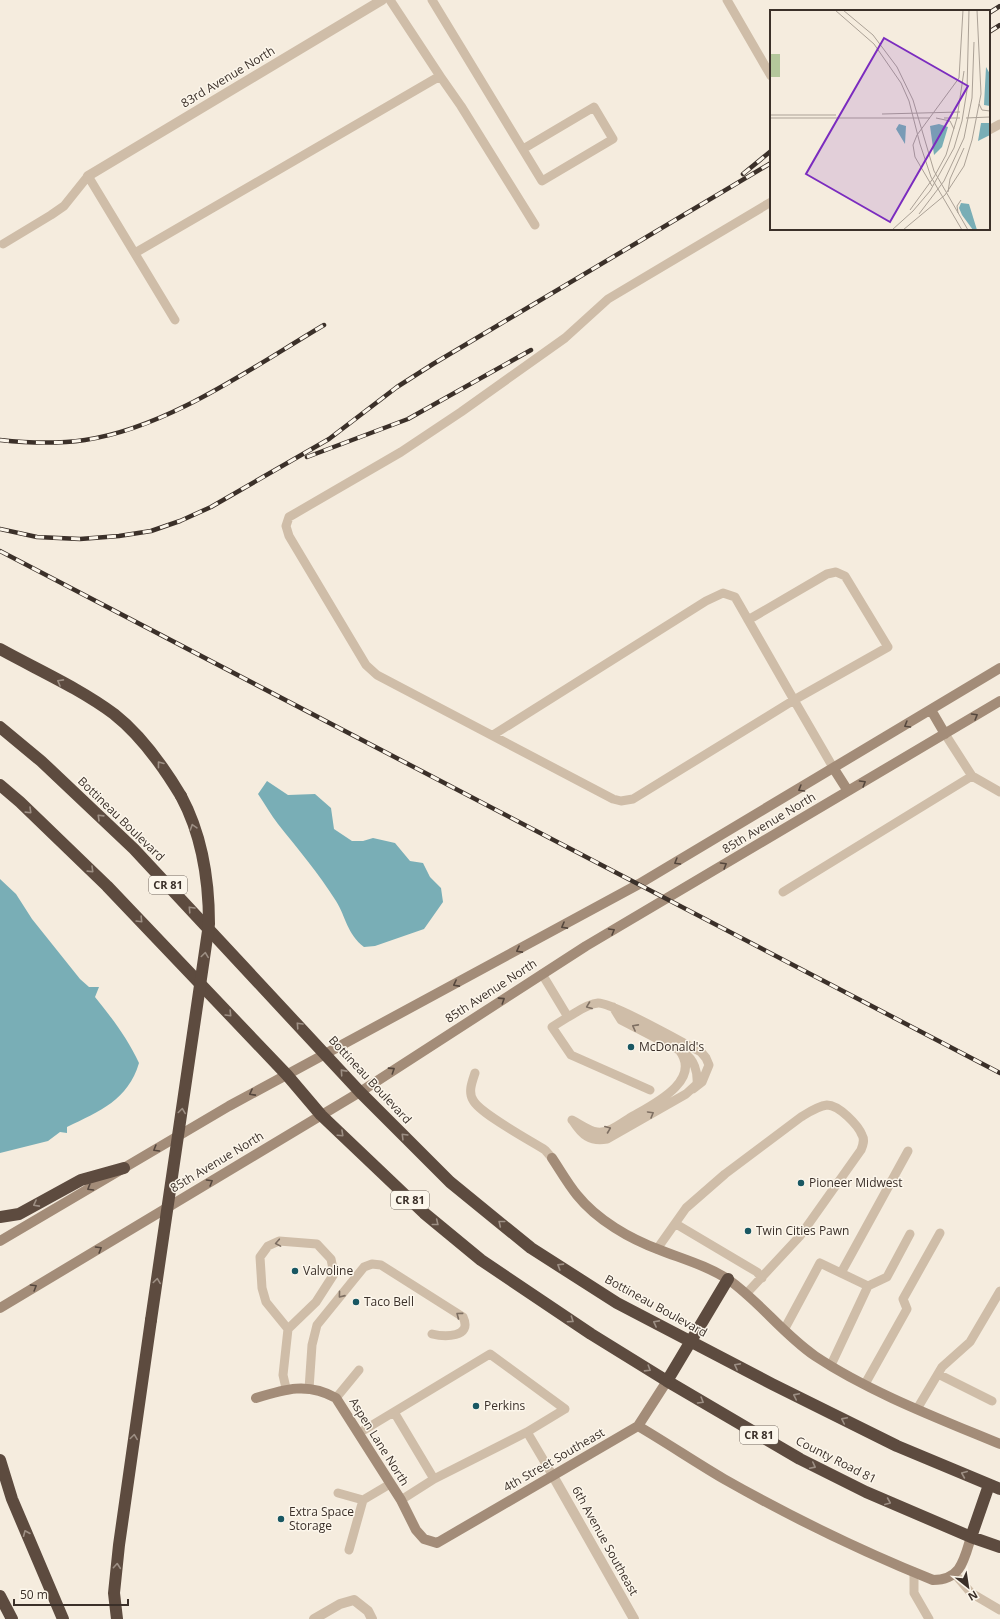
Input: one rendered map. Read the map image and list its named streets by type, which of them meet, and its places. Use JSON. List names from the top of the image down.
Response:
{
  "streets": {
    "highway": ["Bottineau Boulevard", "CR 81", "County Road 81"],
    "main road": ["85th Avenue North", "Aspen Lane North", "4th Street Southeast"],
    "street": ["83rd Avenue North", "6th Avenue Southeast"]
  },
  "crossings": [
    ["Bottineau Boulevard", "85th Avenue North"],
    ["85th Avenue North", "CR 81"],
    ["CR 81", "4th Street Southeast"],
    ["CR 81", "County Road 81"],
    ["Aspen Lane North", "4th Street Southeast"],
    ["4th Street Southeast", "County Road 81"],
    ["4th Street Southeast", "6th Avenue Southeast"]
  ],
  "one_way": ["County Road 81"],
  "places": [
    "McDonald's",
    "Pioneer Midwest",
    "Twin Cities Pawn",
    "Valvoline",
    "Taco Bell",
    "Perkins",
    "Extra Space Storage"
  ],
  "scale_bar": "50 m",
  "north": "bottom right"
}
